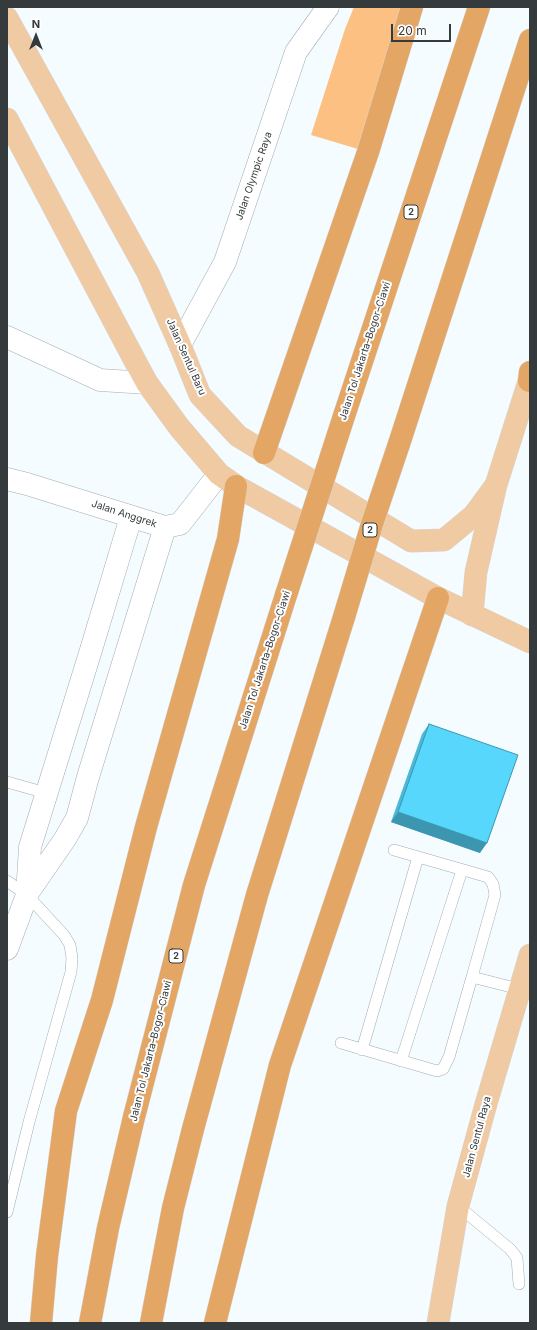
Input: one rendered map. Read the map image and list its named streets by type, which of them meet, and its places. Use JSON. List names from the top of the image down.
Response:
{
  "streets": {
    "highway": ["2", "Jalan Tol Jakarta–Bogor–Ciawi"],
    "main road": ["Jalan Sentul Baru", "Jalan Sentul Raya"],
    "street": ["Jalan Olympic Raya", "Jalan Anggrek"]
  },
  "crossings": [
    ["Jalan Olympic Raya", "Jalan Sentul Baru"]
  ],
  "scale_bar": "20 m",
  "north": "top"
}
